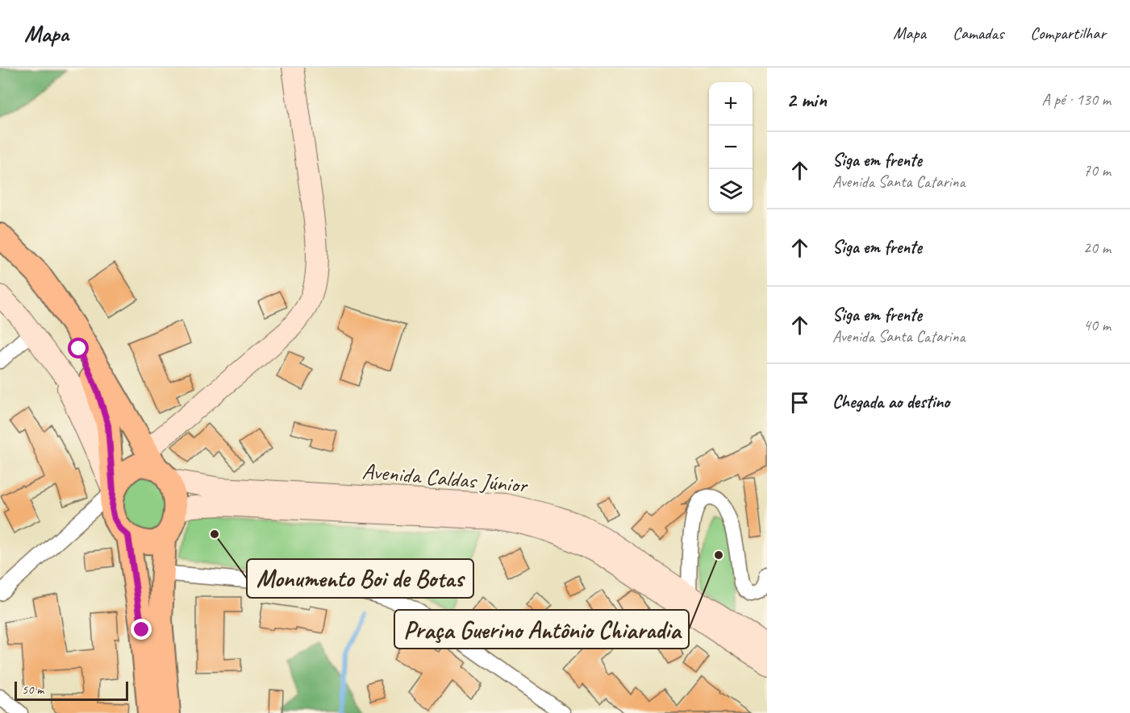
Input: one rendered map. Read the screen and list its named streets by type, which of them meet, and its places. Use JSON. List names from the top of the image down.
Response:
{
  "streets": {
    "main road": ["Avenida Caldas Júnior"]
  },
  "places": ["Monumento Boi de Botas", "Praça Guerino Antônio Chiaradia"],
  "scale_bar": "50 m",
  "page": {
    "header": "Mapa",
    "nav": ["Mapa", "Camadas", "Compartilhar"],
    "heading": ["2 min", "A pé · 130 m"],
    "map_buttons": ["+", "−"],
    "list": [
      ["Siga em frente", "Avenida Santa Catarina", "70 m"],
      ["Siga em frente", "20 m"],
      ["Siga em frente", "Avenida Santa Catarina", "40 m"],
      "Chegada ao destino"
    ],
    "scale": "50 m"
  }
}
